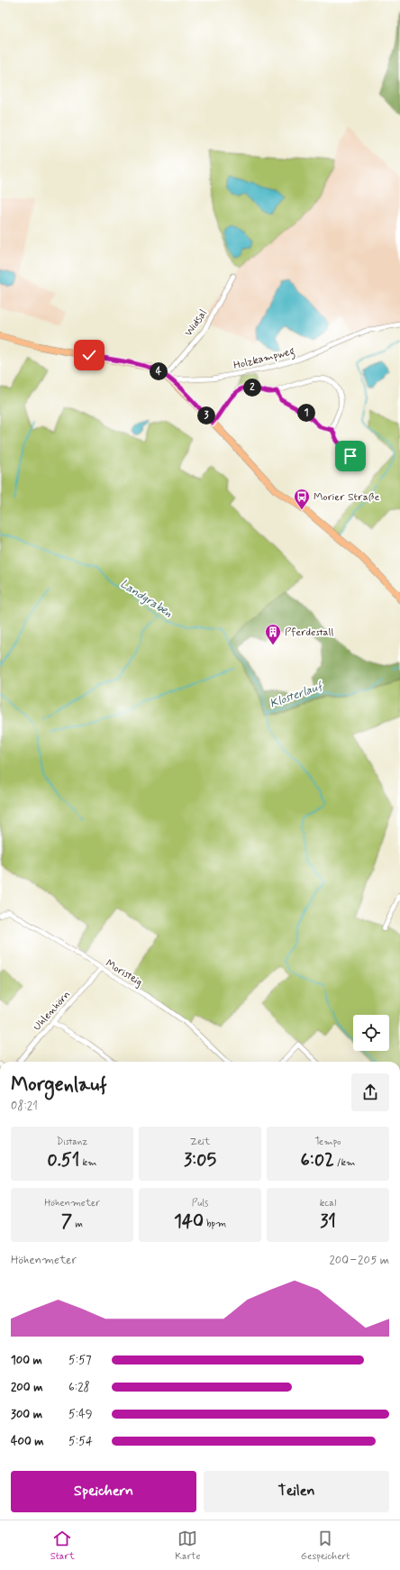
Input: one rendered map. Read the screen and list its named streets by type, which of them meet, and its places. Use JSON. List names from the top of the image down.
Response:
{
  "streets": {
    "street": [
      "Widsal",
      "Holzkampweg",
      "Moristeig",
      "Uhlenhörn"
    ]
  },
  "crossings": [
    ["Widsal", "Holzkampweg"],
    ["Moristeig", "Uhlenhörn"]
  ],
  "water": ["Landgraben", "Klosterlauf"],
  "places": {
    "bus stop": ["Morier Straße"],
    "building": ["Pferdestall"]
  },
  "page": {
    "pins": [
      "4",
      "2",
      "1",
      "3"
    ],
    "heading": ["Morgenlauf", "08:21"],
    "stats": [
      ["Distanz", "0.51 km"],
      ["Zeit", "3:05"],
      ["Tempo", "6:02 /km"],
      ["Höhenmeter", "7 m"],
      ["Puls", "140 bpm"],
      ["kcal", "31"]
    ],
    "chart": ["Höhenmeter", "200–205 m"],
    "list": [
      {
        "name": "100 m",
        "note": "5:57"
      },
      {
        "name": "200 m",
        "note": "6:28"
      },
      {
        "name": "300 m",
        "note": "5:49"
      },
      {
        "name": "400 m",
        "note": "5:54"
      }
    ],
    "buttons": ["Speichern", "Teilen"],
    "tabs": ["Start", "Karte", "Gespeichert"]
  }
}
